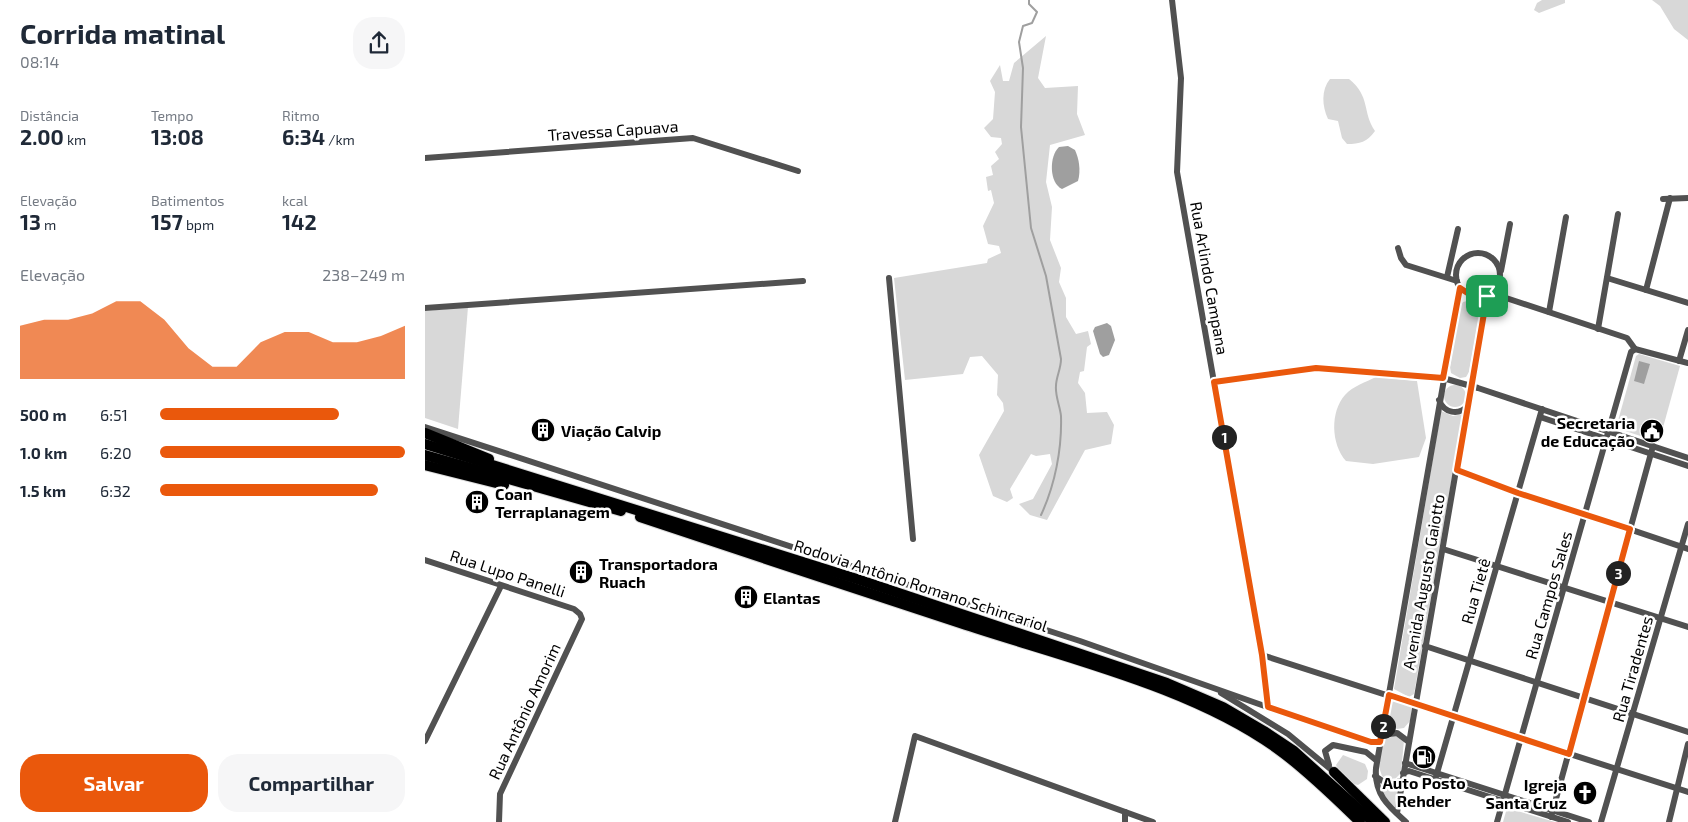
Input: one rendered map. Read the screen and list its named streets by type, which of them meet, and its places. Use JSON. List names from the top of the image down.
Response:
{
  "streets": {
    "highway": ["Rodovia Antônio Romano Schincariol"],
    "street": [
      "Travessa Capuava",
      "Rua Arlindo Campana",
      "Rua Lupo Panelli",
      "Avenida Augusto Gaiotto",
      "Rua Tietê",
      "Rua Campos Sales",
      "Rua Tiradentes",
      "Rua Antônio Amorim"
    ]
  },
  "crossings": [
    ["Rua Lupo Panelli", "Rua Antônio Amorim"]
  ],
  "places": {
    "building": [
      "Viação Calvip",
      "Coan Terraplanagem",
      "Transportadora Ruach",
      "Elantas"
    ],
    "public building": ["Secretaria de Educação"],
    "fuel station": ["Auto Posto Rehder"],
    "church": ["Igreja Santa Cruz"]
  },
  "page": {
    "heading": ["Corrida matinal", "08:14"],
    "stats": [
      ["Distância", "2.00 km"],
      ["Tempo", "13:08"],
      ["Ritmo", "6:34 /km"],
      ["Elevação", "13 m"],
      ["Batimentos", "157 bpm"],
      ["kcal", "142"]
    ],
    "chart": ["Elevação", "238–249 m"],
    "list": [
      {
        "name": "500 m",
        "note": "6:51"
      },
      {
        "name": "1.0 km",
        "note": "6:20"
      },
      {
        "name": "1.5 km",
        "note": "6:32"
      }
    ],
    "pins": ["1", "3", "2"],
    "buttons": ["Salvar", "Compartilhar"]
  }
}
